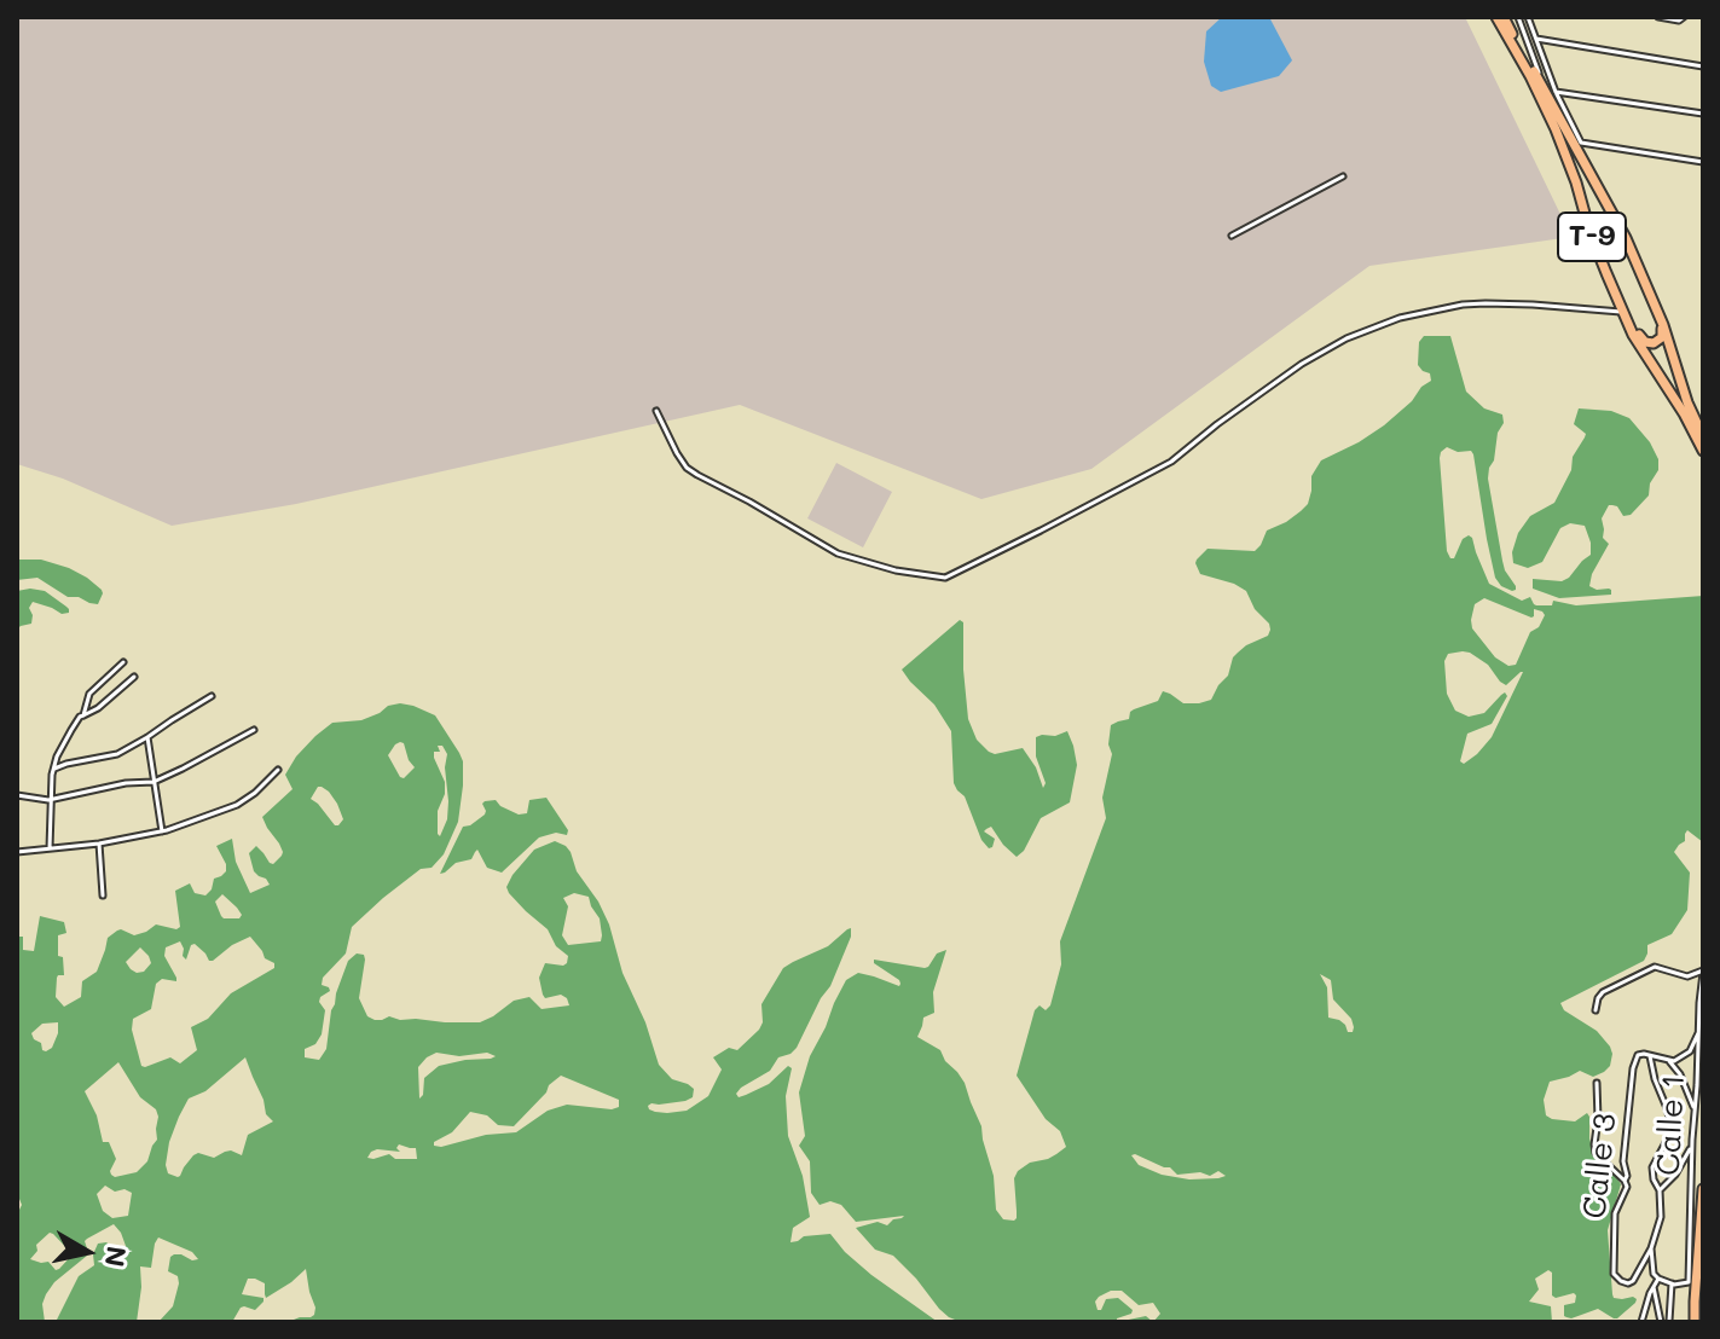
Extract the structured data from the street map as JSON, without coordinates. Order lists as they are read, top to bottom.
{
  "streets": {
    "highway": ["T-9"],
    "street": ["Calle 1", "Calle 3"]
  },
  "north": "right"
}
